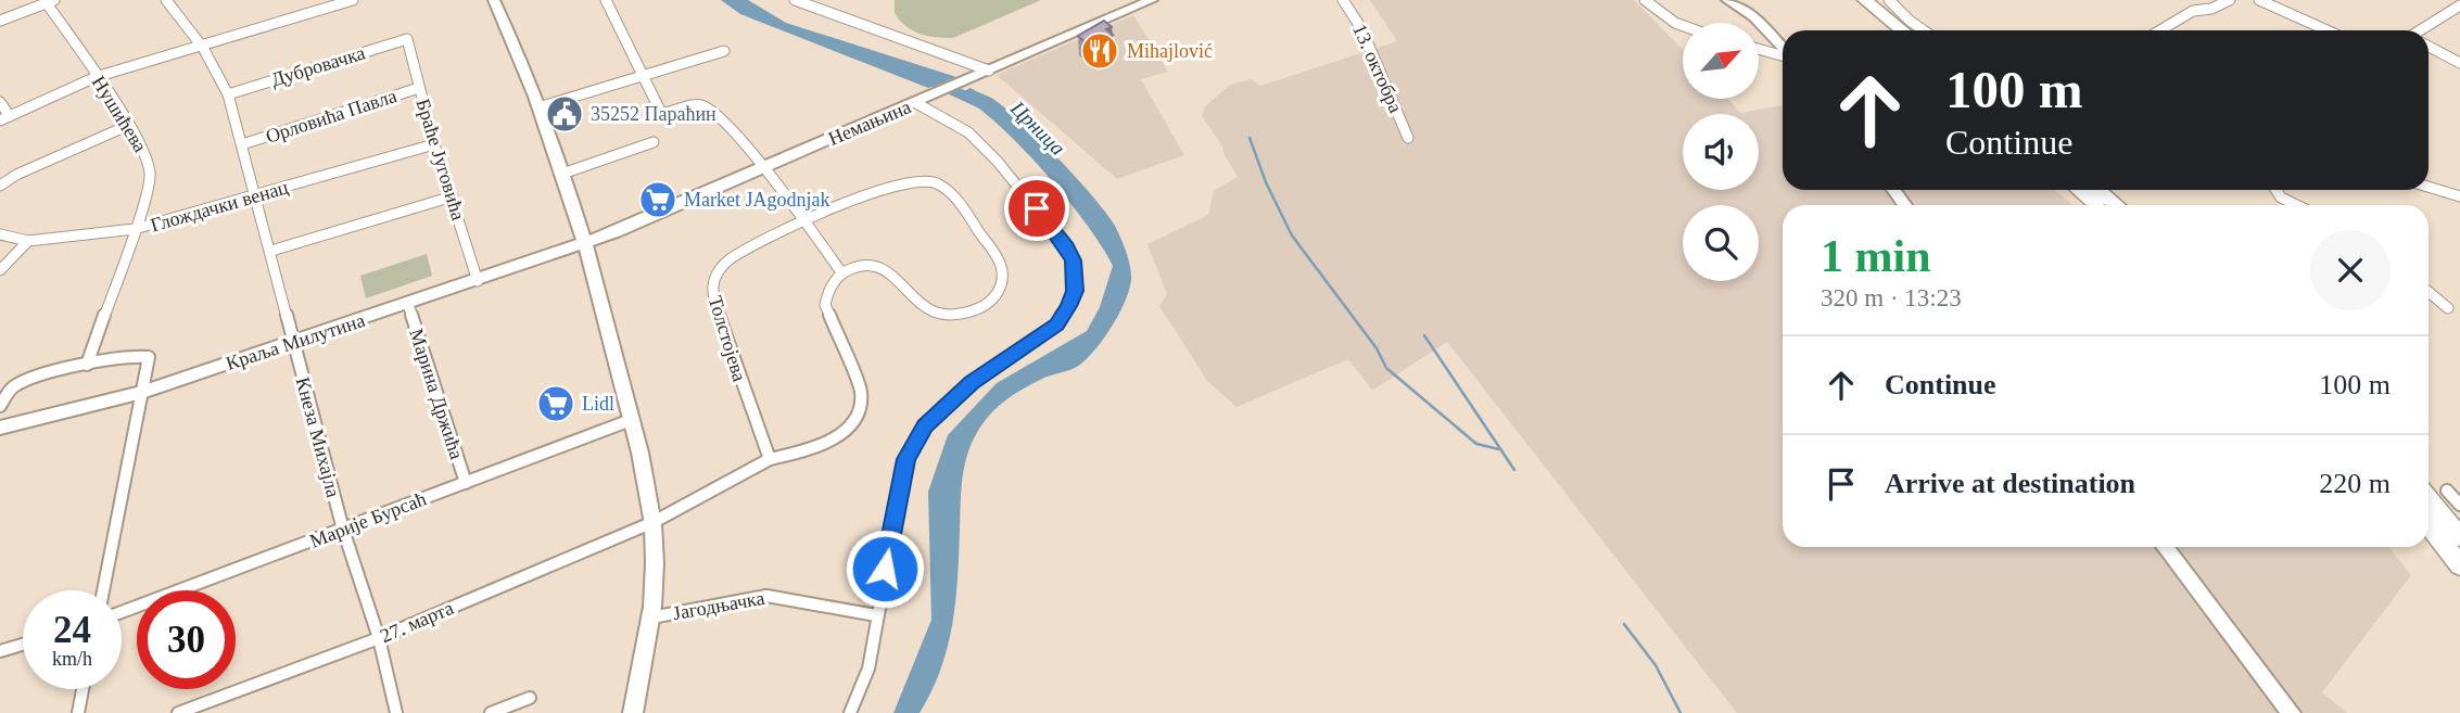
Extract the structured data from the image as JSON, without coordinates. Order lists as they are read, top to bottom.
{
  "streets": {
    "street": [
      "Дубровачка",
      "13. октобра",
      "Нушићева",
      "Орловића Павла",
      "Немањина",
      "Браће Југовића",
      "Глождачки венац",
      "Толстојева",
      "Краља Милутина",
      "Марина Држића",
      "Кнеза Михајла",
      "Марије Бурсаћ",
      "Јагодњачка",
      "27. марта"
    ]
  },
  "crossings": [
    ["Дубровачка", "Браће Југовића"],
    ["Дубровачка", "Кнеза Михајла"],
    ["Нушићева", "Глождачки венац"],
    ["Орловића Павла", "Браће Југовића"],
    ["Орловића Павла", "Кнеза Михајла"],
    ["Немањина", "Краља Милутина"],
    ["Браће Југовића", "Глождачки венац"],
    ["Браће Југовића", "Краља Милутина"],
    ["Глождачки венац", "Кнеза Михајла"],
    ["Толстојева", "27. марта"],
    ["Краља Милутина", "Марина Држића"],
    ["Краља Милутина", "Кнеза Михајла"],
    ["Марина Држића", "Марије Бурсаћ"],
    ["Кнеза Михајла", "Марије Бурсаћ"],
    ["Кнеза Михајла", "27. марта"]
  ],
  "water": ["Црница"],
  "places": {
    "restaurant": ["Mihajlović"],
    "public building": ["35252 Параћин"],
    "supermarket": ["Market JAgodnjak", "Lidl"]
  },
  "north": "top right",
  "page": {
    "turn": ["100 m", "Continue"],
    "heading": ["1 min", "320 m · 13:23"],
    "list": [
      {
        "name": "Continue",
        "value": "100 m"
      },
      {
        "name": "Arrive at destination",
        "value": "220 m"
      }
    ],
    "speed": "24 km/h",
    "limit": "30"
  }
}
